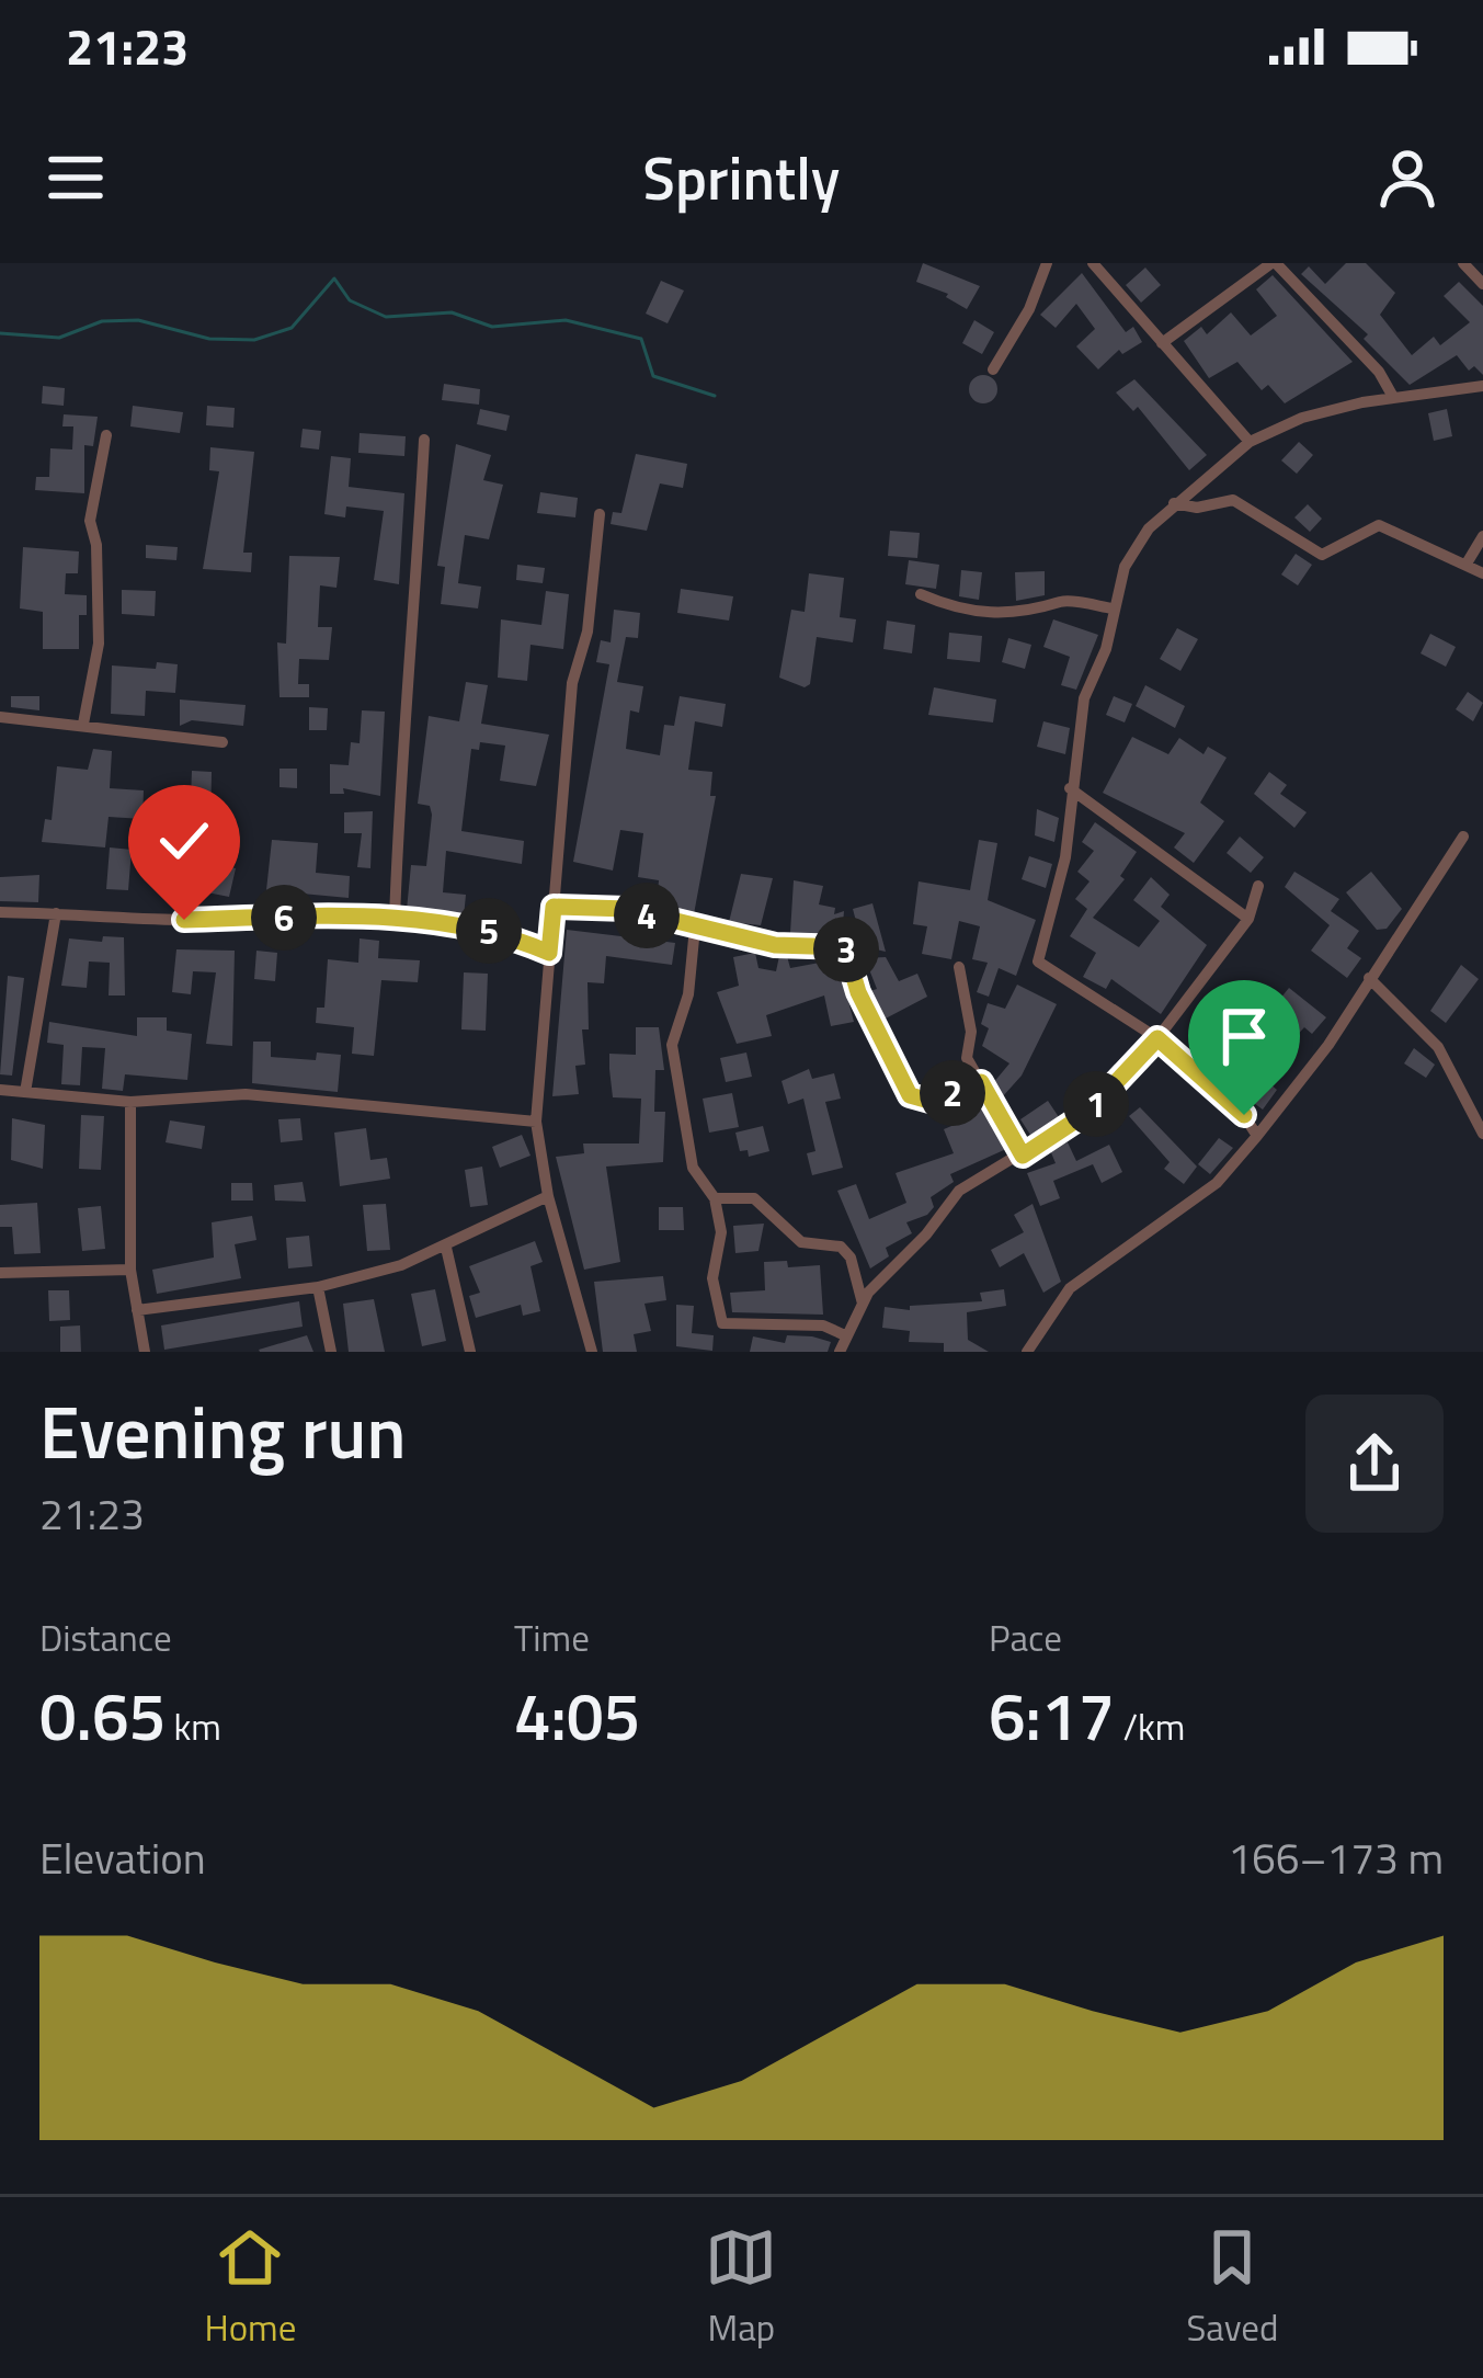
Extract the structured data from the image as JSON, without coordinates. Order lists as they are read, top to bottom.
{
  "page": {
    "status": "21:23",
    "header": "Sprintly",
    "pins": [
      "4",
      "6",
      "5",
      "3",
      "2",
      "1"
    ],
    "heading": ["Evening run", "21:23"],
    "stats": [
      ["Distance", "0.65 km"],
      ["Time", "4:05"],
      ["Pace", "6:17 /km"]
    ],
    "chart": ["Elevation", "166–173 m"],
    "tabs": ["Home", "Map", "Saved"]
  }
}
